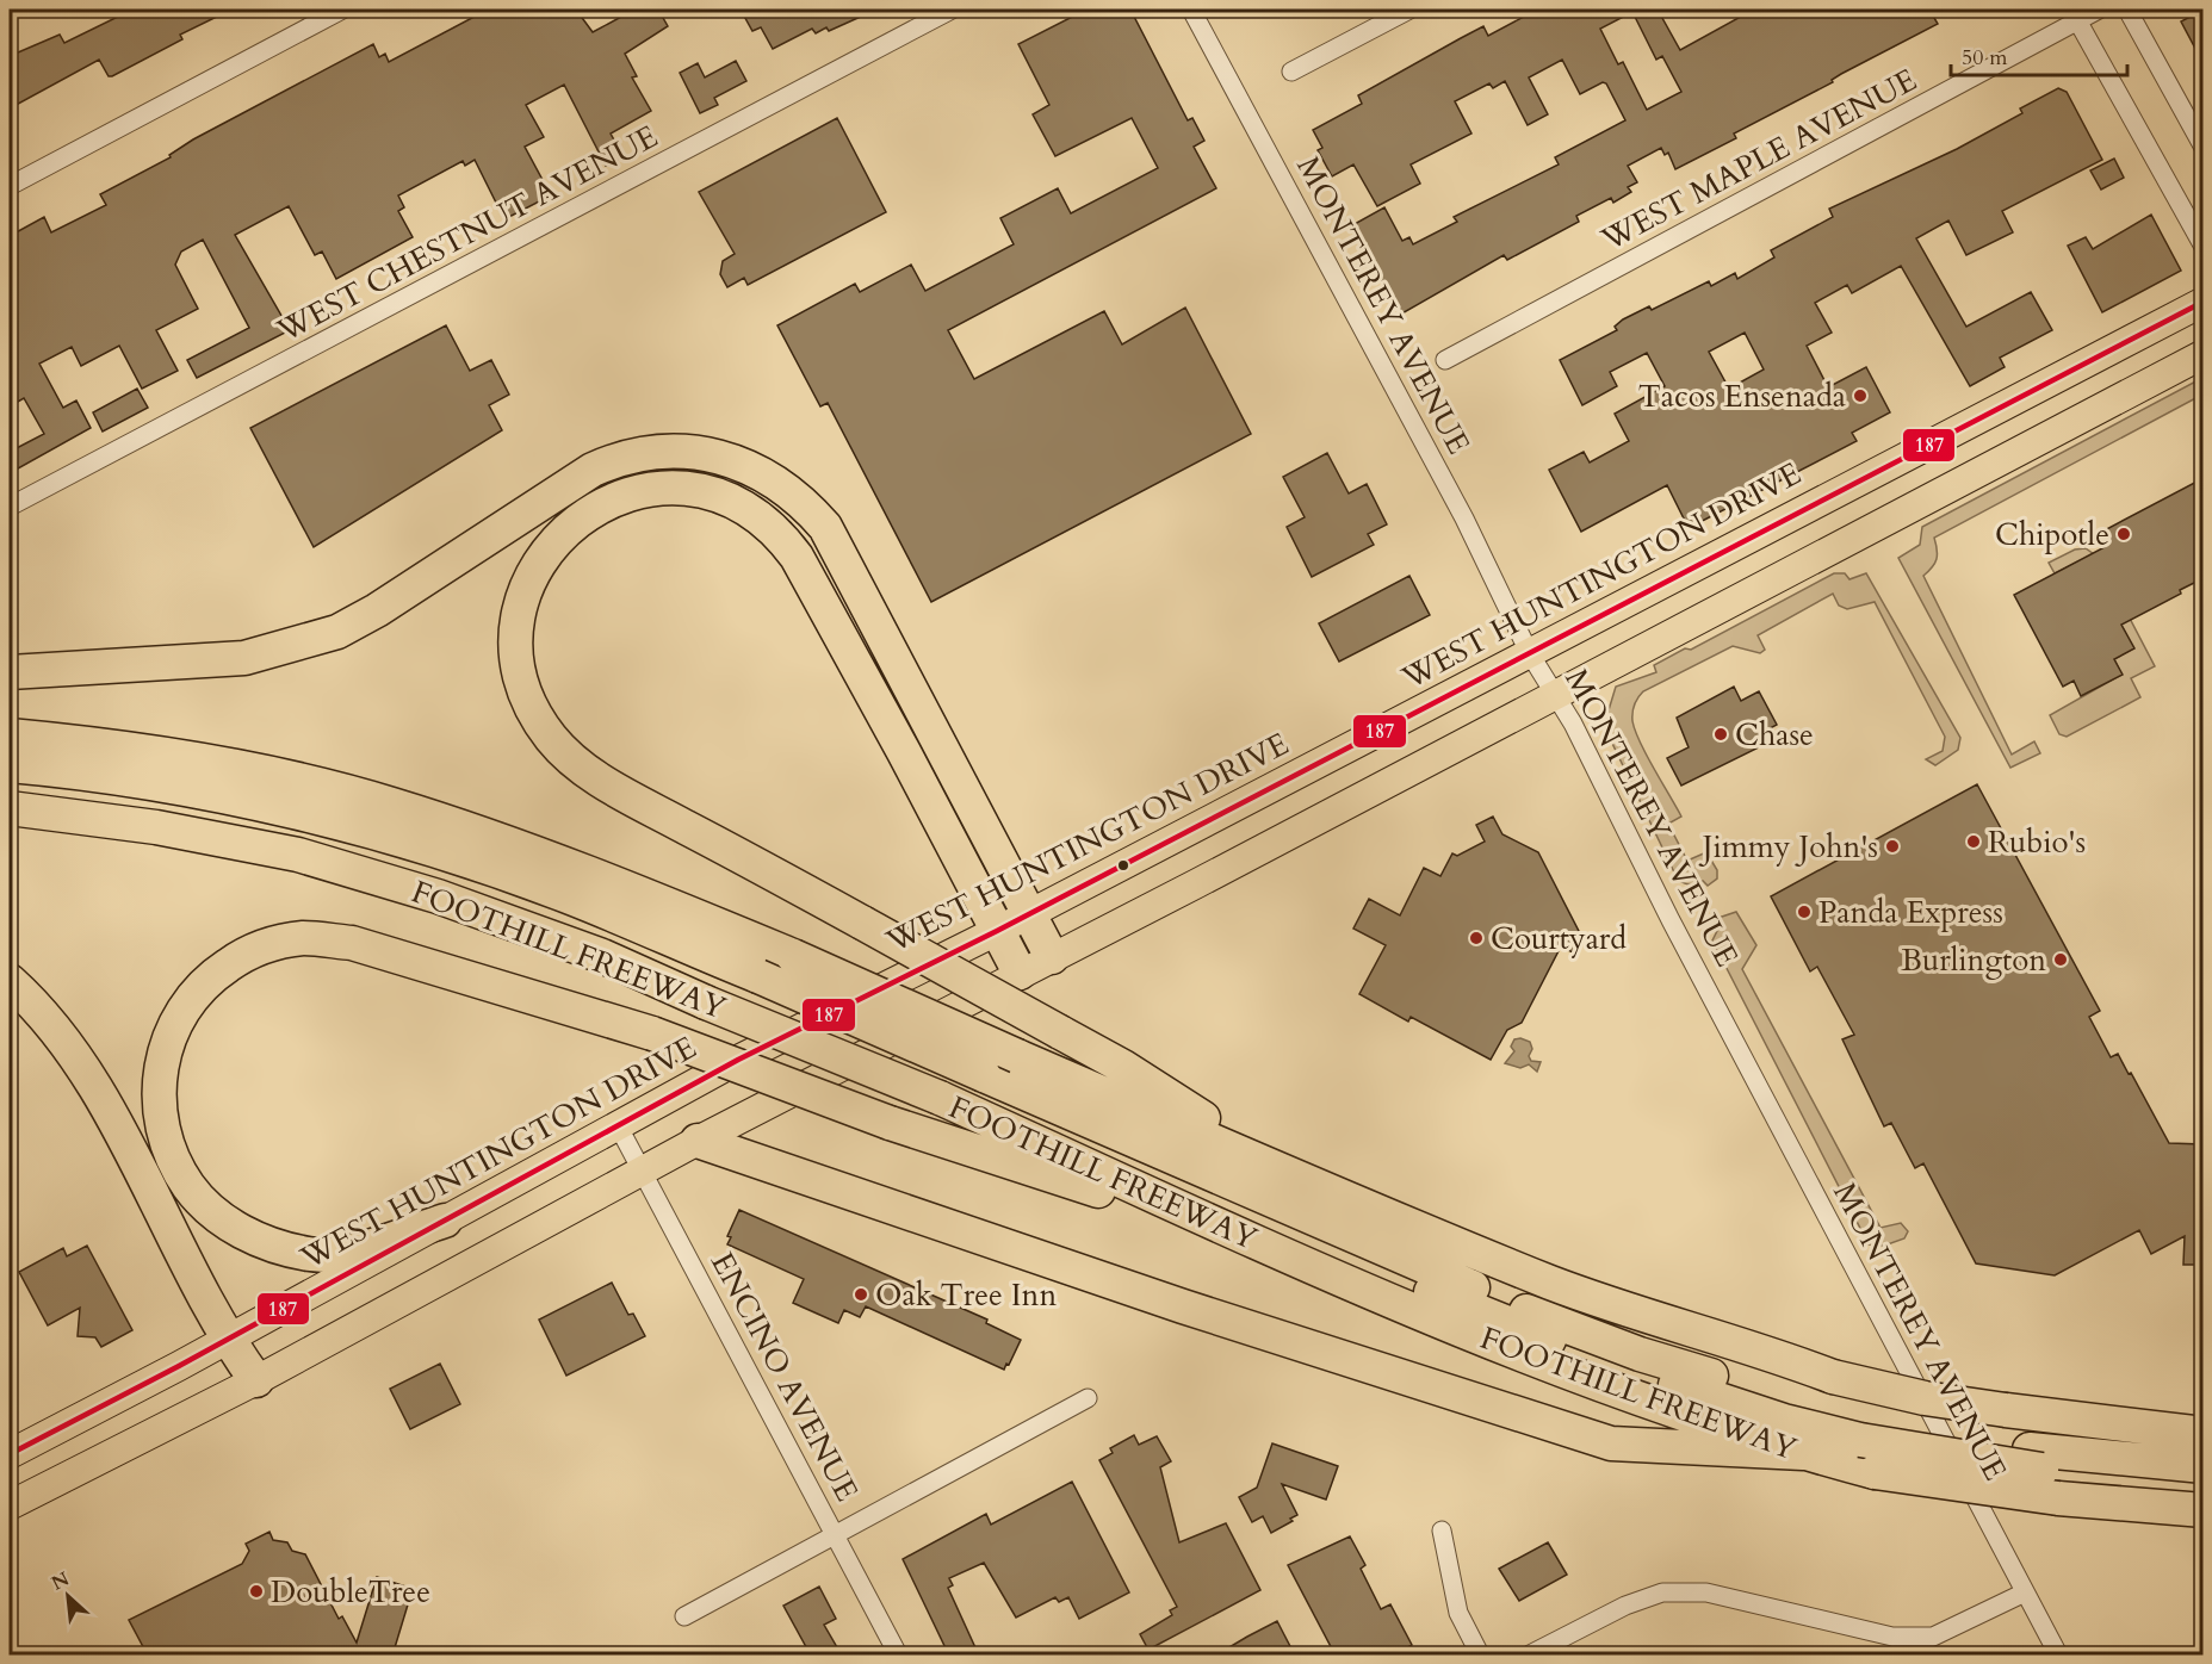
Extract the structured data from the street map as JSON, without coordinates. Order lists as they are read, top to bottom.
{
  "streets": {
    "highway": ["FOOTHILL FREEWAY"],
    "main road": ["WEST HUNTINGTON DRIVE"],
    "street": [
      "WEST MAPLE AVENUE",
      "WEST CHESTNUT AVENUE",
      "MONTEREY AVENUE",
      "ENCINO AVENUE"
    ]
  },
  "crossings": [
    ["MONTEREY AVENUE", "WEST HUNTINGTON DRIVE"],
    ["WEST HUNTINGTON DRIVE", "ENCINO AVENUE"]
  ],
  "places": [
    "Tacos Ensenada",
    "Chipotle",
    "Chase",
    "Rubio's",
    "Jimmy John's",
    "Panda Express",
    "Courtyard",
    "Burlington",
    "Oak Tree Inn",
    "DoubleTree"
  ],
  "lines": ["transit line 187"],
  "scale_bar": "50 m",
  "north": "top left"
}
